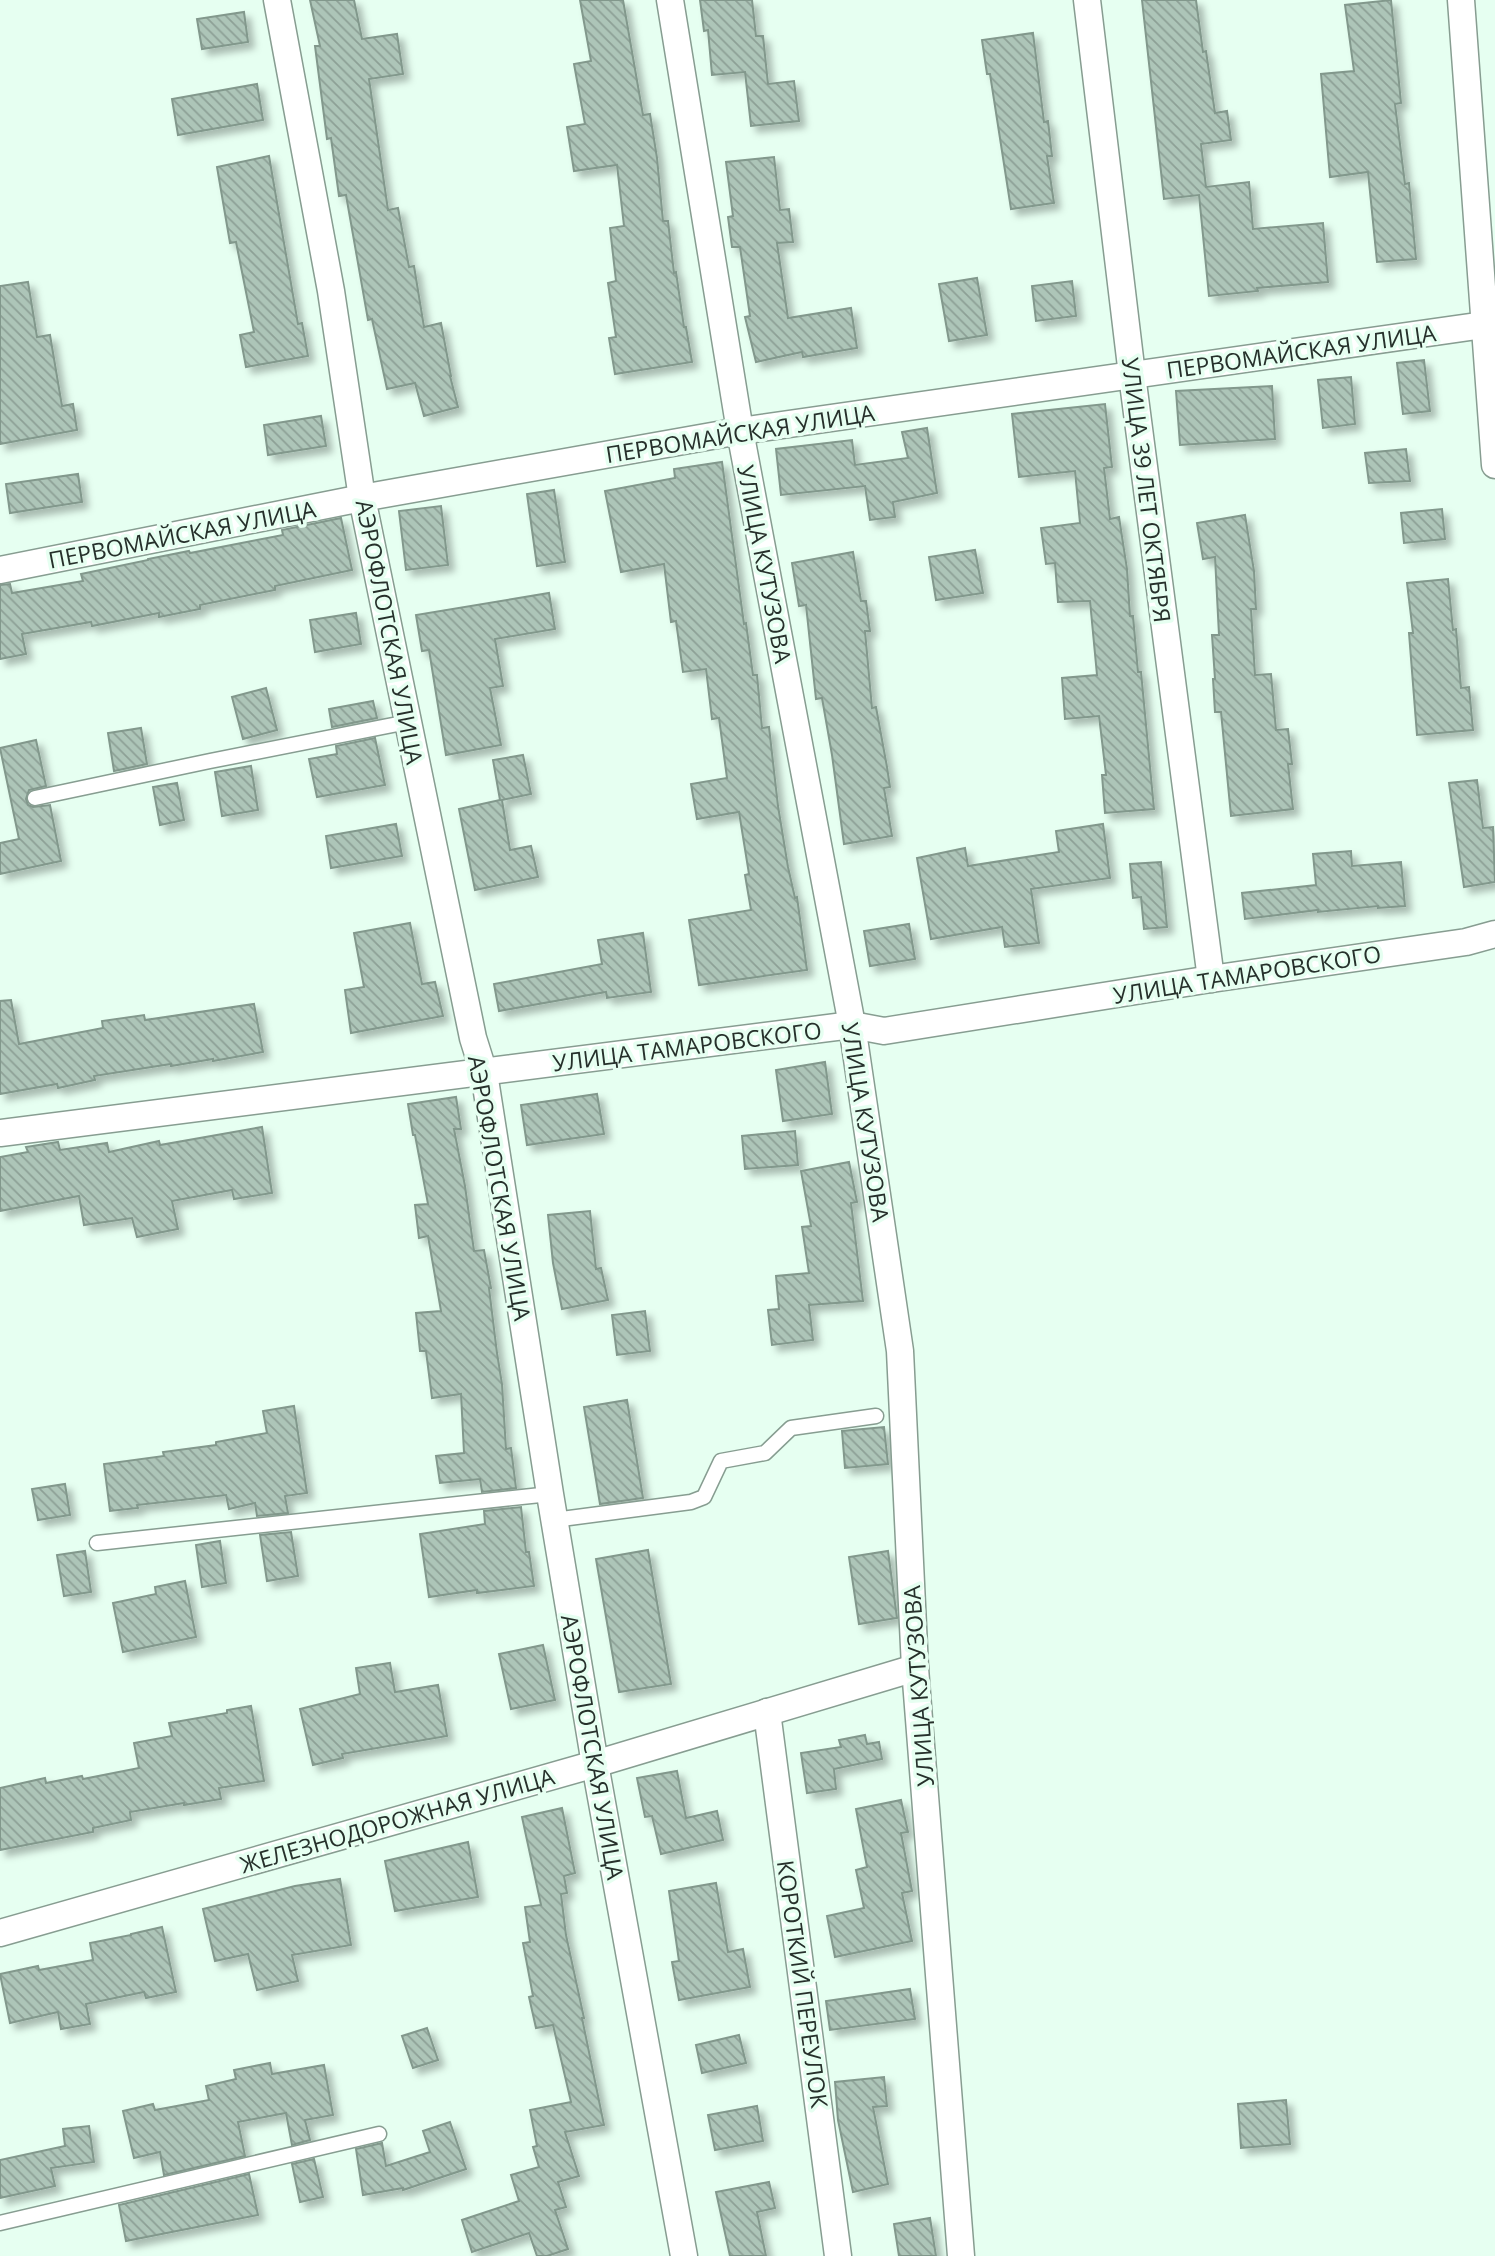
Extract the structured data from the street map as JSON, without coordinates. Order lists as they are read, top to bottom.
{
  "streets": {
    "street": [
      "ПЕРВОМАЙСКАЯ УЛИЦА",
      "УЛИЦА 39 ЛЕТ ОКТЯБРЯ",
      "УЛИЦА КУТУЗОВА",
      "АЭРОФЛОТСКАЯ УЛИЦА",
      "УЛИЦА ТАМАРОВСКОГО",
      "ЖЕЛЕЗНОДОРОЖНАЯ УЛИЦА",
      "КОРОТКИЙ ПЕРЕУЛОК"
    ]
  },
  "crossings": [
    ["ПЕРВОМАЙСКАЯ УЛИЦА", "УЛИЦА 39 ЛЕТ ОКТЯБРЯ"],
    ["ПЕРВОМАЙСКАЯ УЛИЦА", "УЛИЦА КУТУЗОВА"],
    ["ПЕРВОМАЙСКАЯ УЛИЦА", "АЭРОФЛОТСКАЯ УЛИЦА"],
    ["УЛИЦА 39 ЛЕТ ОКТЯБРЯ", "УЛИЦА ТАМАРОВСКОГО"],
    ["УЛИЦА КУТУЗОВА", "УЛИЦА ТАМАРОВСКОГО"],
    ["УЛИЦА КУТУЗОВА", "ЖЕЛЕЗНОДОРОЖНАЯ УЛИЦА"],
    ["АЭРОФЛОТСКАЯ УЛИЦА", "УЛИЦА ТАМАРОВСКОГО"],
    ["АЭРОФЛОТСКАЯ УЛИЦА", "ЖЕЛЕЗНОДОРОЖНАЯ УЛИЦА"],
    ["ЖЕЛЕЗНОДОРОЖНАЯ УЛИЦА", "КОРОТКИЙ ПЕРЕУЛОК"]
  ]
}
